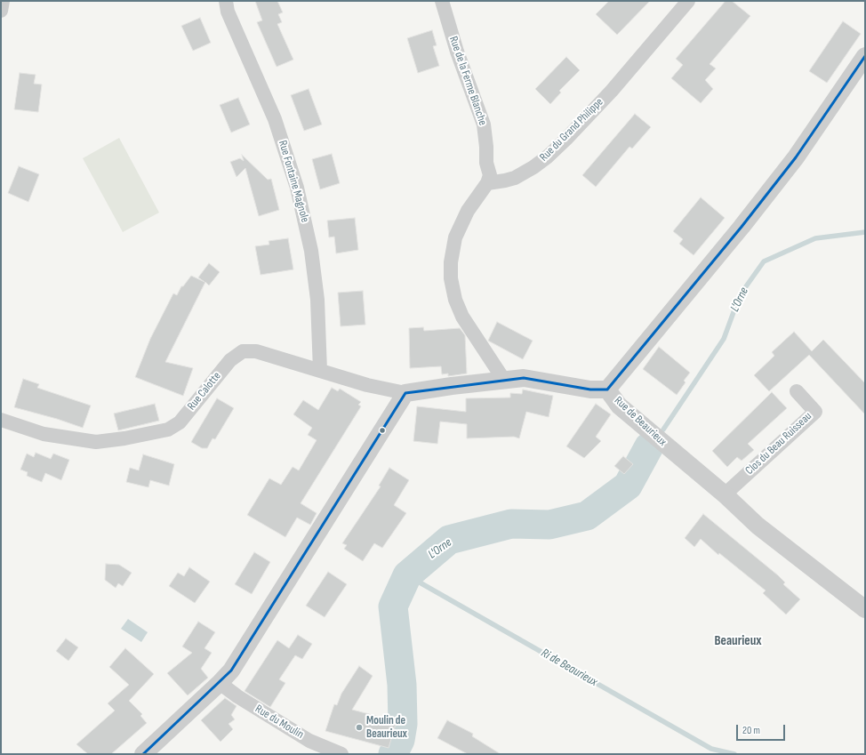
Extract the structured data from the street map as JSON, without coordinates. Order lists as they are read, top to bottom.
{
  "streets": {
    "street": [
      "Rue de la Ferme Blanche",
      "Rue du Grand Philippe",
      "Rue Fontaine Magnole",
      "Rue Calotte",
      "Rue de Beaurieux",
      "Clos du Beau Ruisseau",
      "Rue du Moulin"
    ]
  },
  "crossings": [
    ["Rue de la Ferme Blanche", "Rue du Grand Philippe"],
    ["Rue Fontaine Magnole", "Rue Calotte"],
    ["Rue Calotte", "Rue de Beaurieux"],
    ["Rue de Beaurieux", "Clos du Beau Ruisseau"]
  ],
  "districts": ["Beaurieux"],
  "water": ["L'Orne", "Ri de Beaurieux"],
  "places": ["Moulin de Beaurieux"],
  "scale_bar": "20 m"
}
